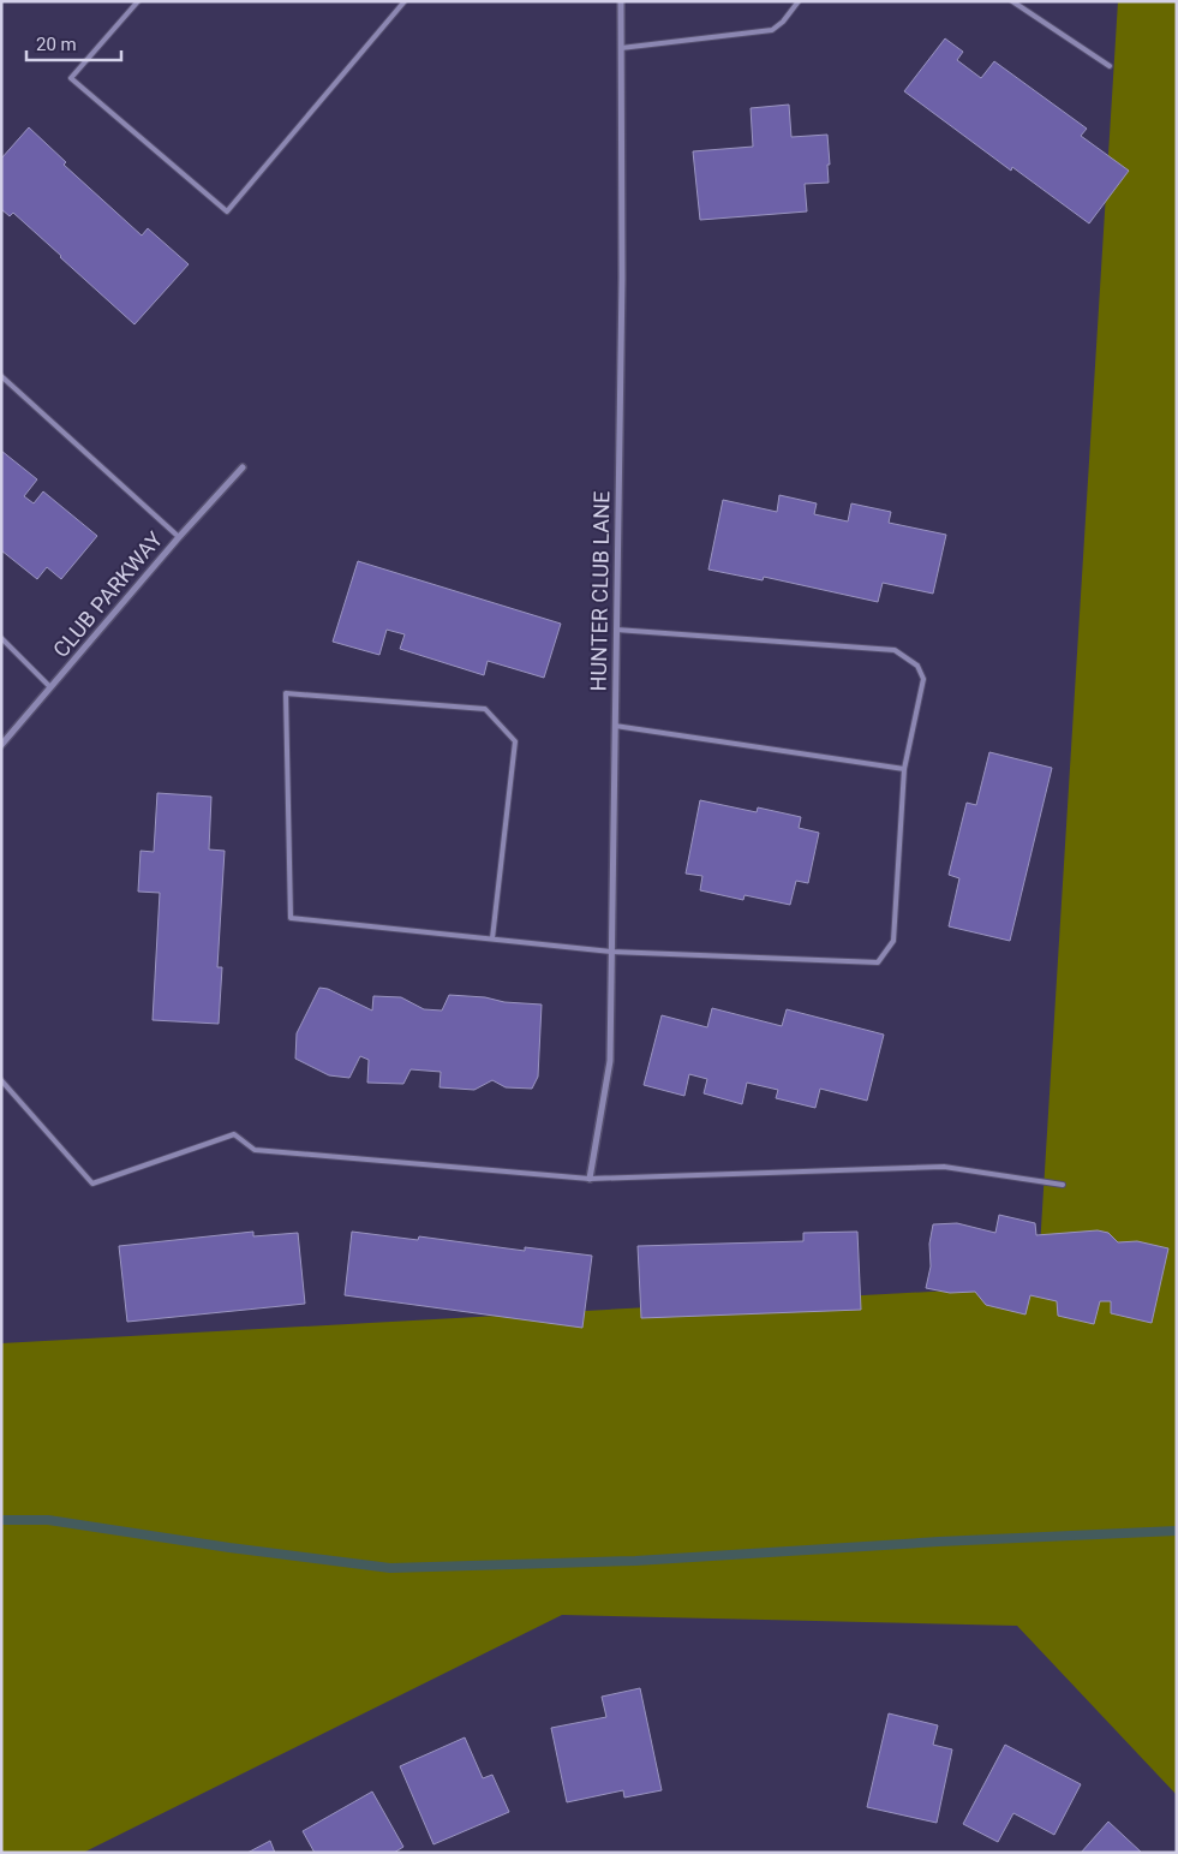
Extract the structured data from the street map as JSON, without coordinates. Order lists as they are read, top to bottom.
{
  "streets": {
    "street": ["HUNTER CLUB LANE", "CLUB PARKWAY"]
  },
  "scale_bar": "20 m"
}
